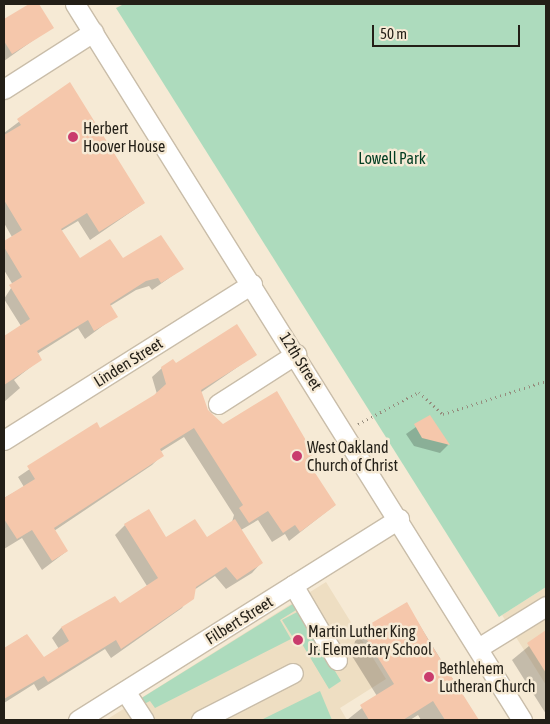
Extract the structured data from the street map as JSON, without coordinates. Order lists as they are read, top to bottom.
{
  "streets": {
    "street": ["12th Street", "Linden Street", "Filbert Street"]
  },
  "crossings": [
    ["12th Street", "Linden Street"],
    ["12th Street", "Filbert Street"]
  ],
  "parks": ["Lowell Park"],
  "places": [
    "Herbert Hoover House",
    "West Oakland Church of Christ",
    "Martin Luther King Jr. Elementary School",
    "Bethlehem Lutheran Church"
  ],
  "scale_bar": "50 m"
}
